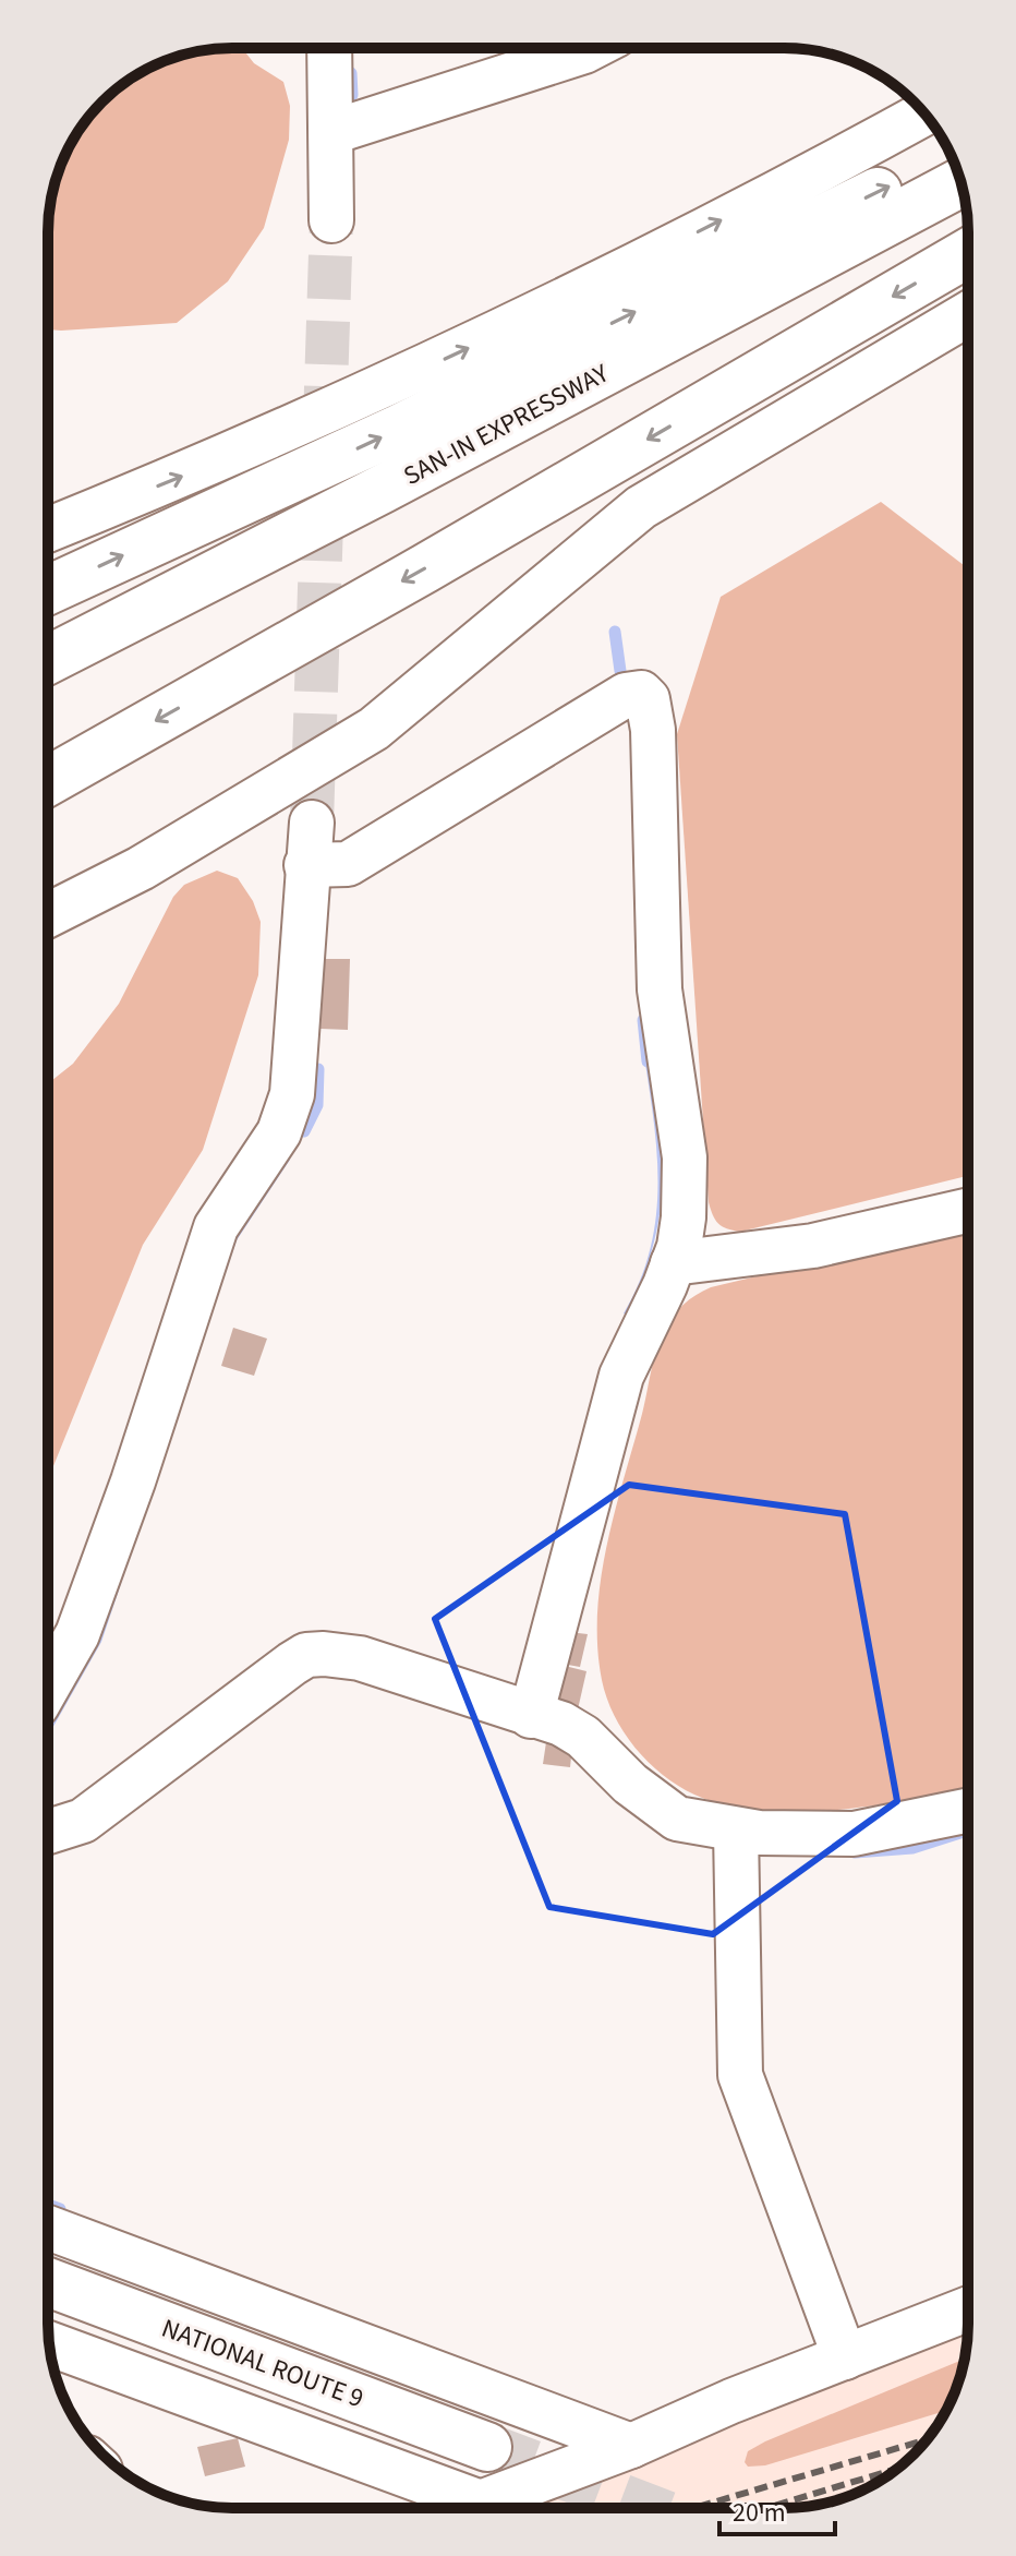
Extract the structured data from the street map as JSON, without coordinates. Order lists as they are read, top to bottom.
{
  "streets": {
    "highway": ["SAN-IN EXPRESSWAY", "NATIONAL ROUTE 9"]
  },
  "scale_bar": "20 m"
}
